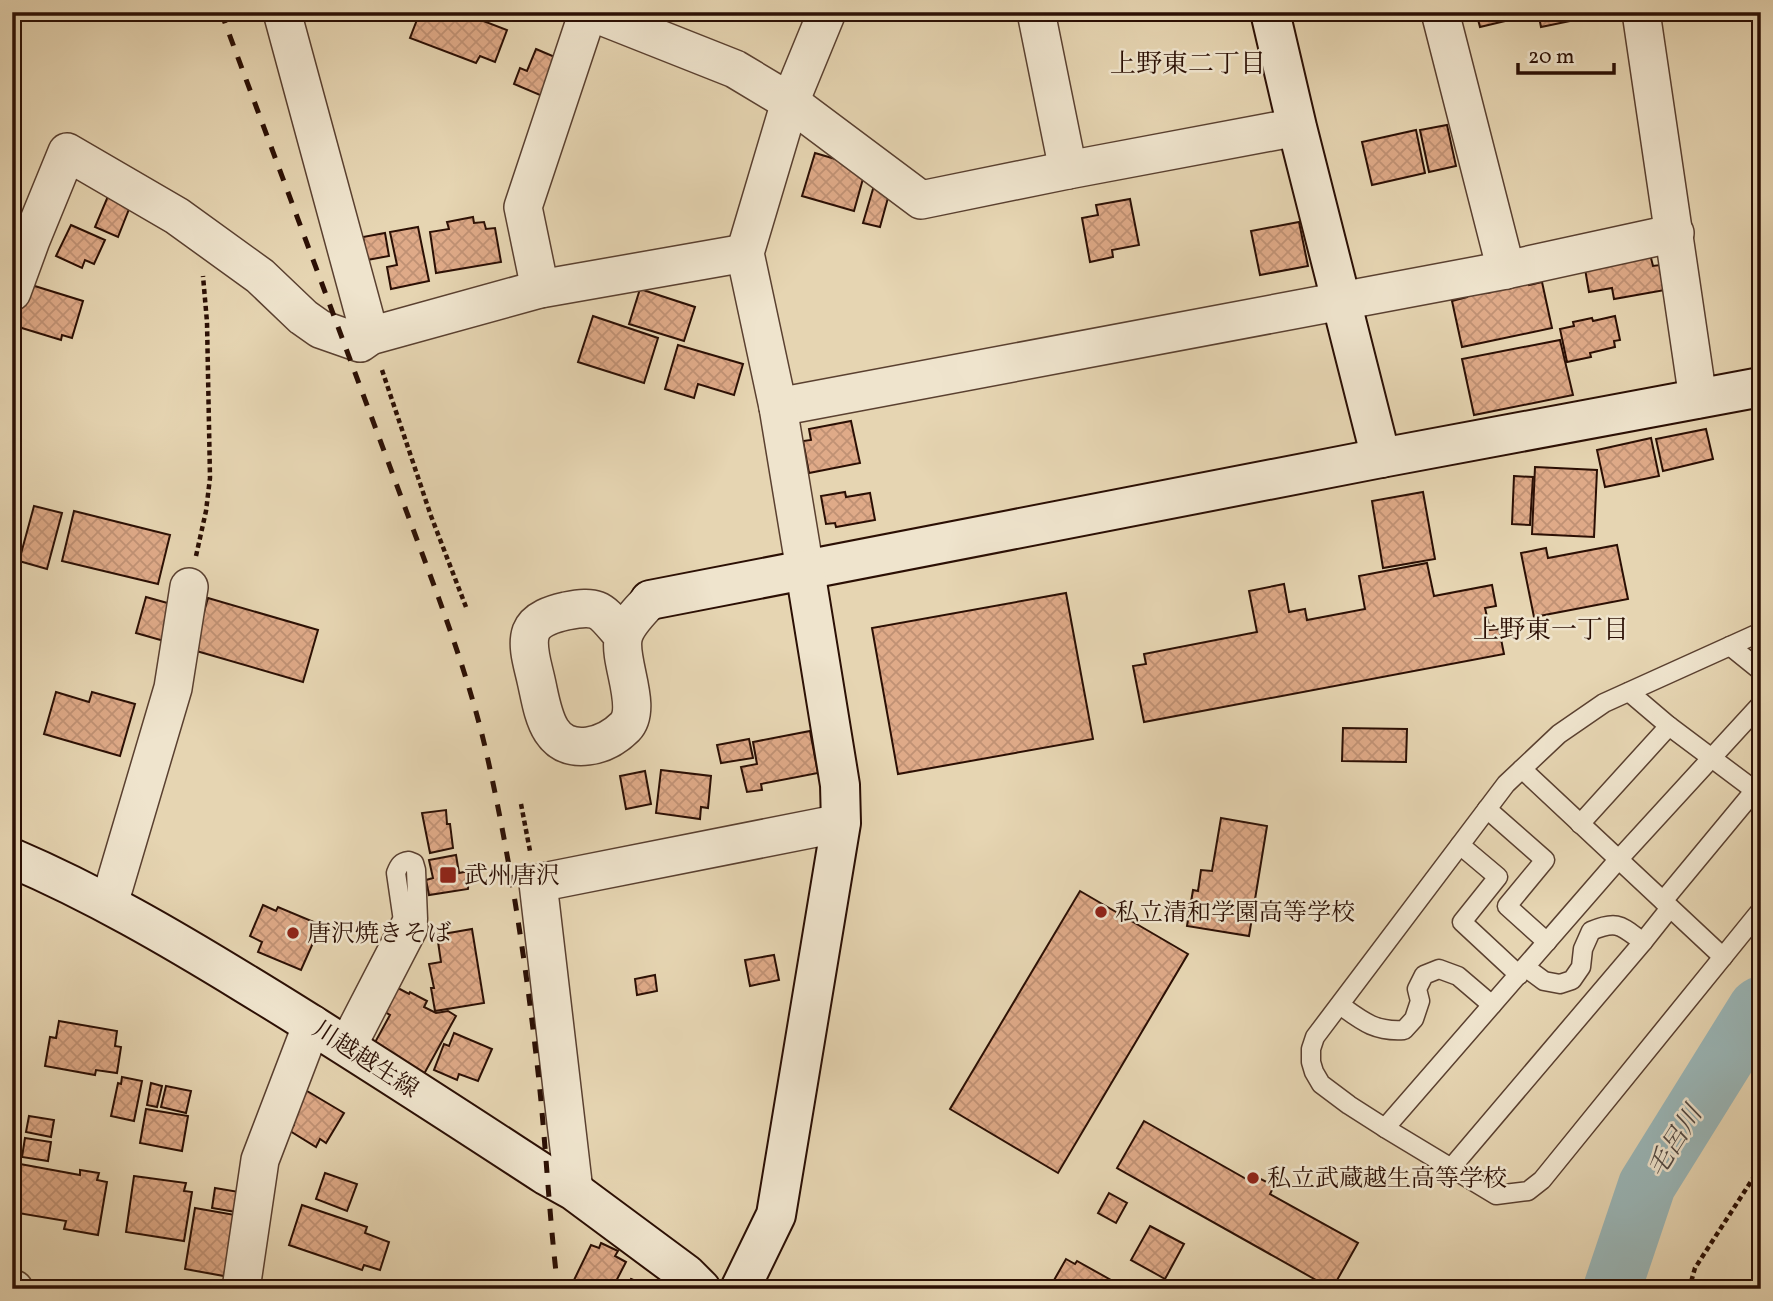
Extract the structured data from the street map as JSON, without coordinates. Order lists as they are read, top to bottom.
{
  "streets": {
    "street": ["川越越生線"]
  },
  "districts": ["上野東二丁目", "上野東一丁目"],
  "water": ["毛呂川"],
  "places": {
    "transit": ["武州唐沢"],
    "other": ["私立清和学園高等学校", "唐沢焼きそば", "私立武蔵越生高等学校"]
  },
  "scale_bar": "20 m"
}
